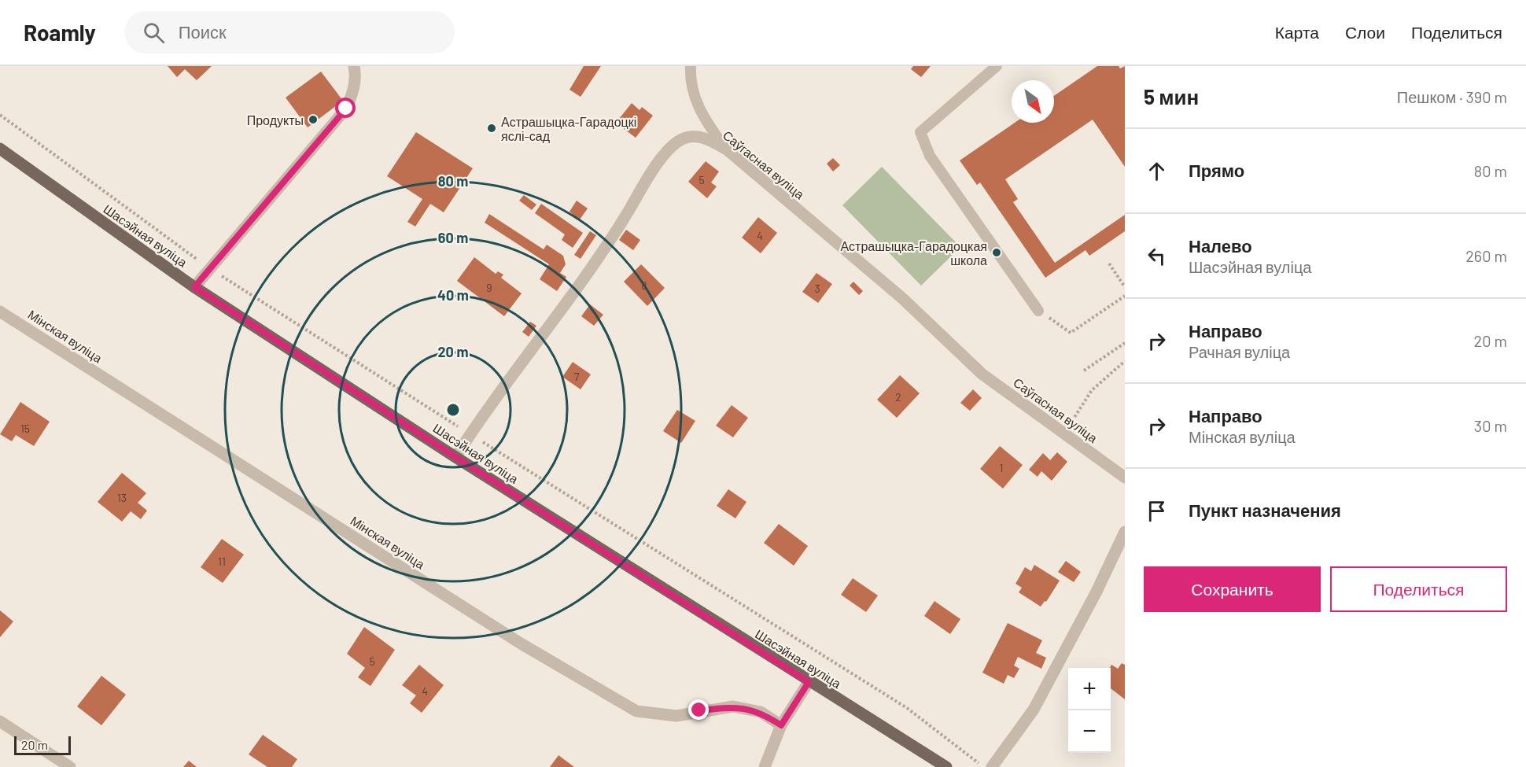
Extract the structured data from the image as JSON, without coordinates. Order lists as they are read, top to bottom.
{
  "streets": {
    "main road": ["Шасэйная вуліца"],
    "street": ["Саўгасная вуліца", "Мінская вуліца"]
  },
  "crossings": [
    ["Саўгасная вуліца", "Шасэйная вуліца"]
  ],
  "places": ["Продукты", "Астрашыцка-Гарадоцкі яслі-сад", "Астрашыцка-Гарадоцкая школа"],
  "house_numbers": [
    "5",
    "4",
    "8",
    "9",
    "3",
    "7",
    "2",
    "15",
    "1",
    "13",
    "11",
    "5",
    "4"
  ],
  "scale_bar": "20 m",
  "north": "bottom right",
  "page": {
    "header": "Roamly",
    "search": "Поиск",
    "nav": ["Карта", "Слои", "Поделиться"],
    "heading": ["5 мин", "Пешком · 390 m"],
    "list": [
      ["Прямо", "80 m"],
      ["Налево", "Шасэйная вуліца", "260 m"],
      ["Направо", "Рачная вуліца", "20 m"],
      ["Направо", "Мінская вуліца", "30 m"],
      "Пункт назначения"
    ],
    "buttons": ["Сохранить", "Поделиться"],
    "map_buttons": ["+", "−"],
    "scale": "20 m"
  },
  "rings": [
    "80 m",
    "60 m",
    "40 m",
    "20 m"
  ]
}
